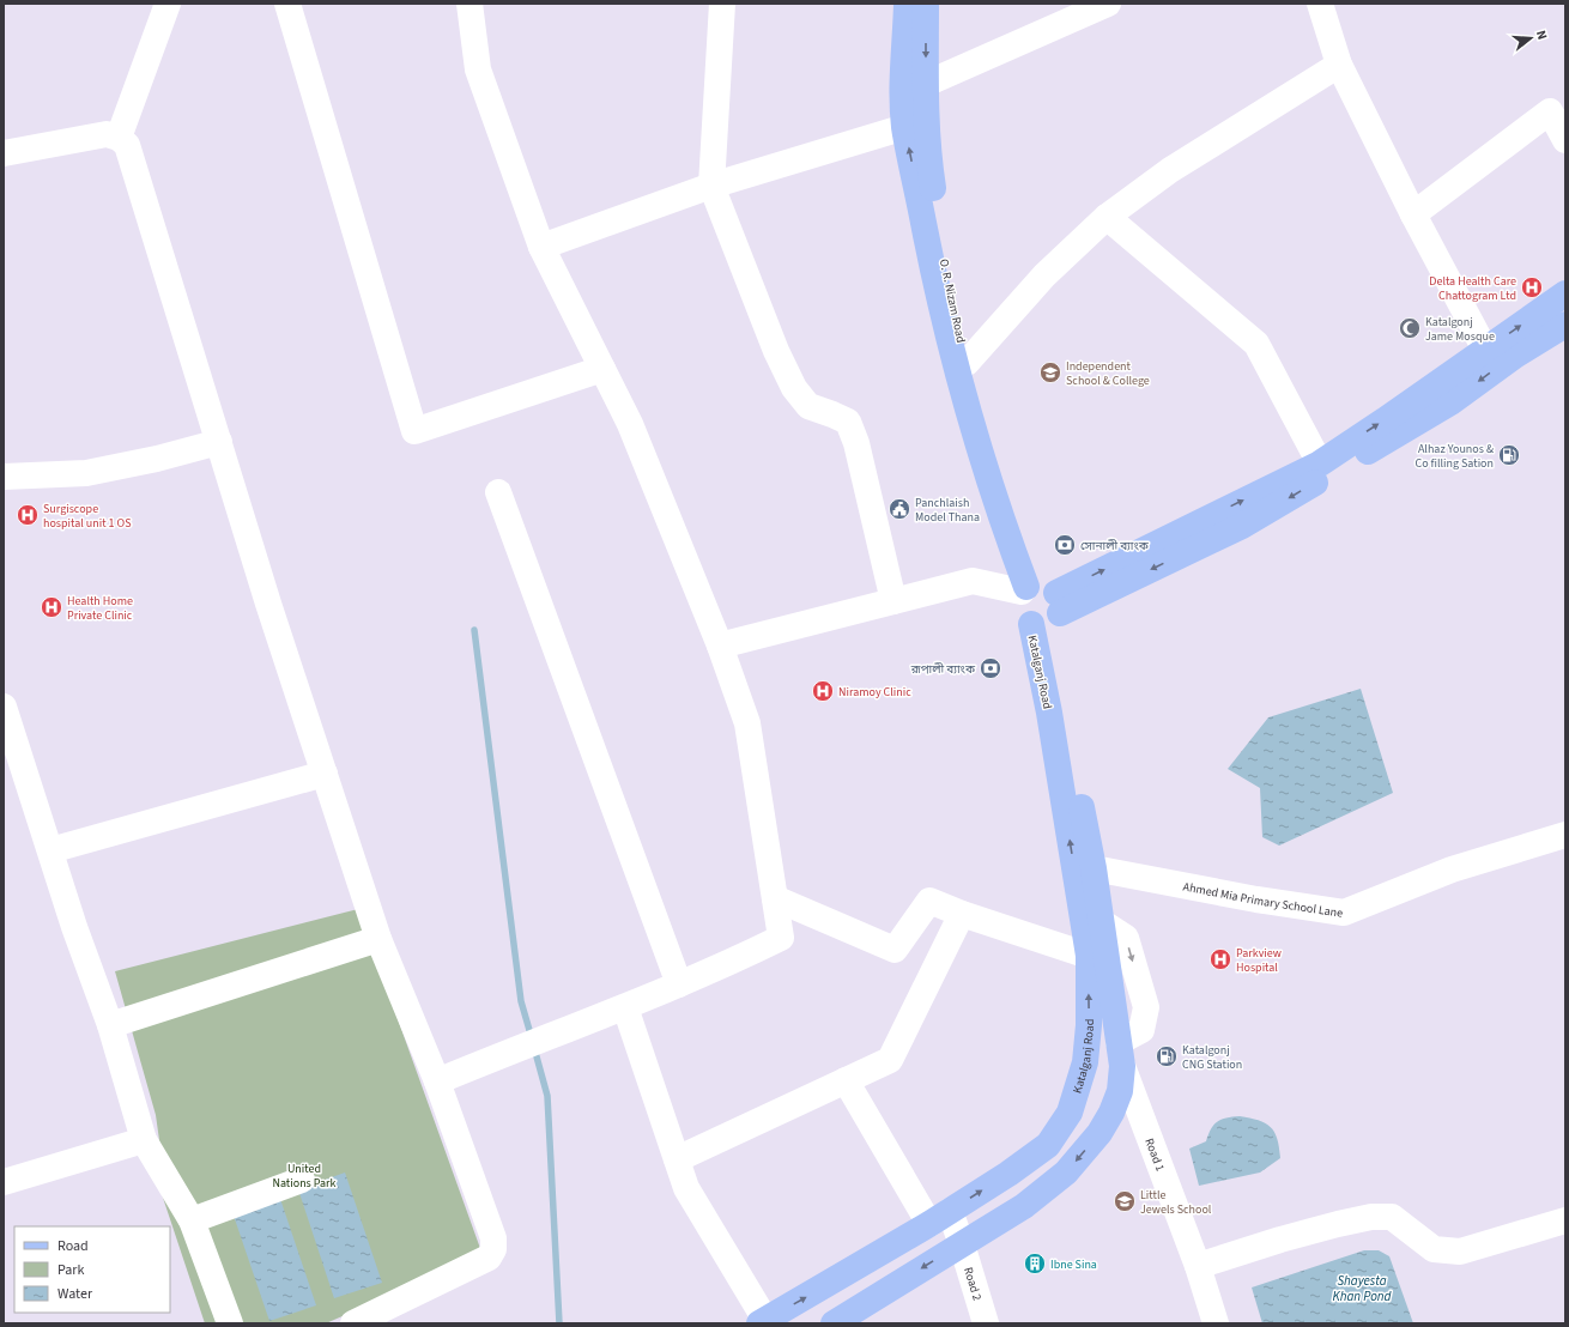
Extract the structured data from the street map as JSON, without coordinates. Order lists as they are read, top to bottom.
{
  "streets": {
    "main road": ["O. R. Nizam Road", "Katalganj Road"],
    "street": ["Ahmed Mia Primary School Lane", "Road 1", "Road 2"]
  },
  "crossings": [
    ["O. R. Nizam Road", "Katalganj Road"],
    ["Katalganj Road", "Ahmed Mia Primary School Lane"],
    ["Katalganj Road", "Road 1"],
    ["Katalganj Road", "Road 2"]
  ],
  "water": ["Shayesta Khan Pond"],
  "parks": ["United Nations Park"],
  "places": {
    "hospital": [
      "Delta Health Care Chattogram Ltd",
      "Surgiscope hospital unit 1 OS",
      "Health Home Private Clinic",
      "Niramoy Clinic",
      "Parkview Hospital"
    ],
    "mosque": ["Katalgonj Jame Mosque"],
    "school or university": ["Independent School & College", "Little Jewels School"],
    "fuel station": ["Alhaz Younos & Co filling Sation", "Katalgonj CNG Station"],
    "public building": ["Panchlaish Model Thana"],
    "bank": ["সোনালী ব্যাংক", "রূপালী ব্যাংক"],
    "building": ["Ibne Sina"]
  },
  "legend": ["Road", "Park", "Water"],
  "north": "right"
}
